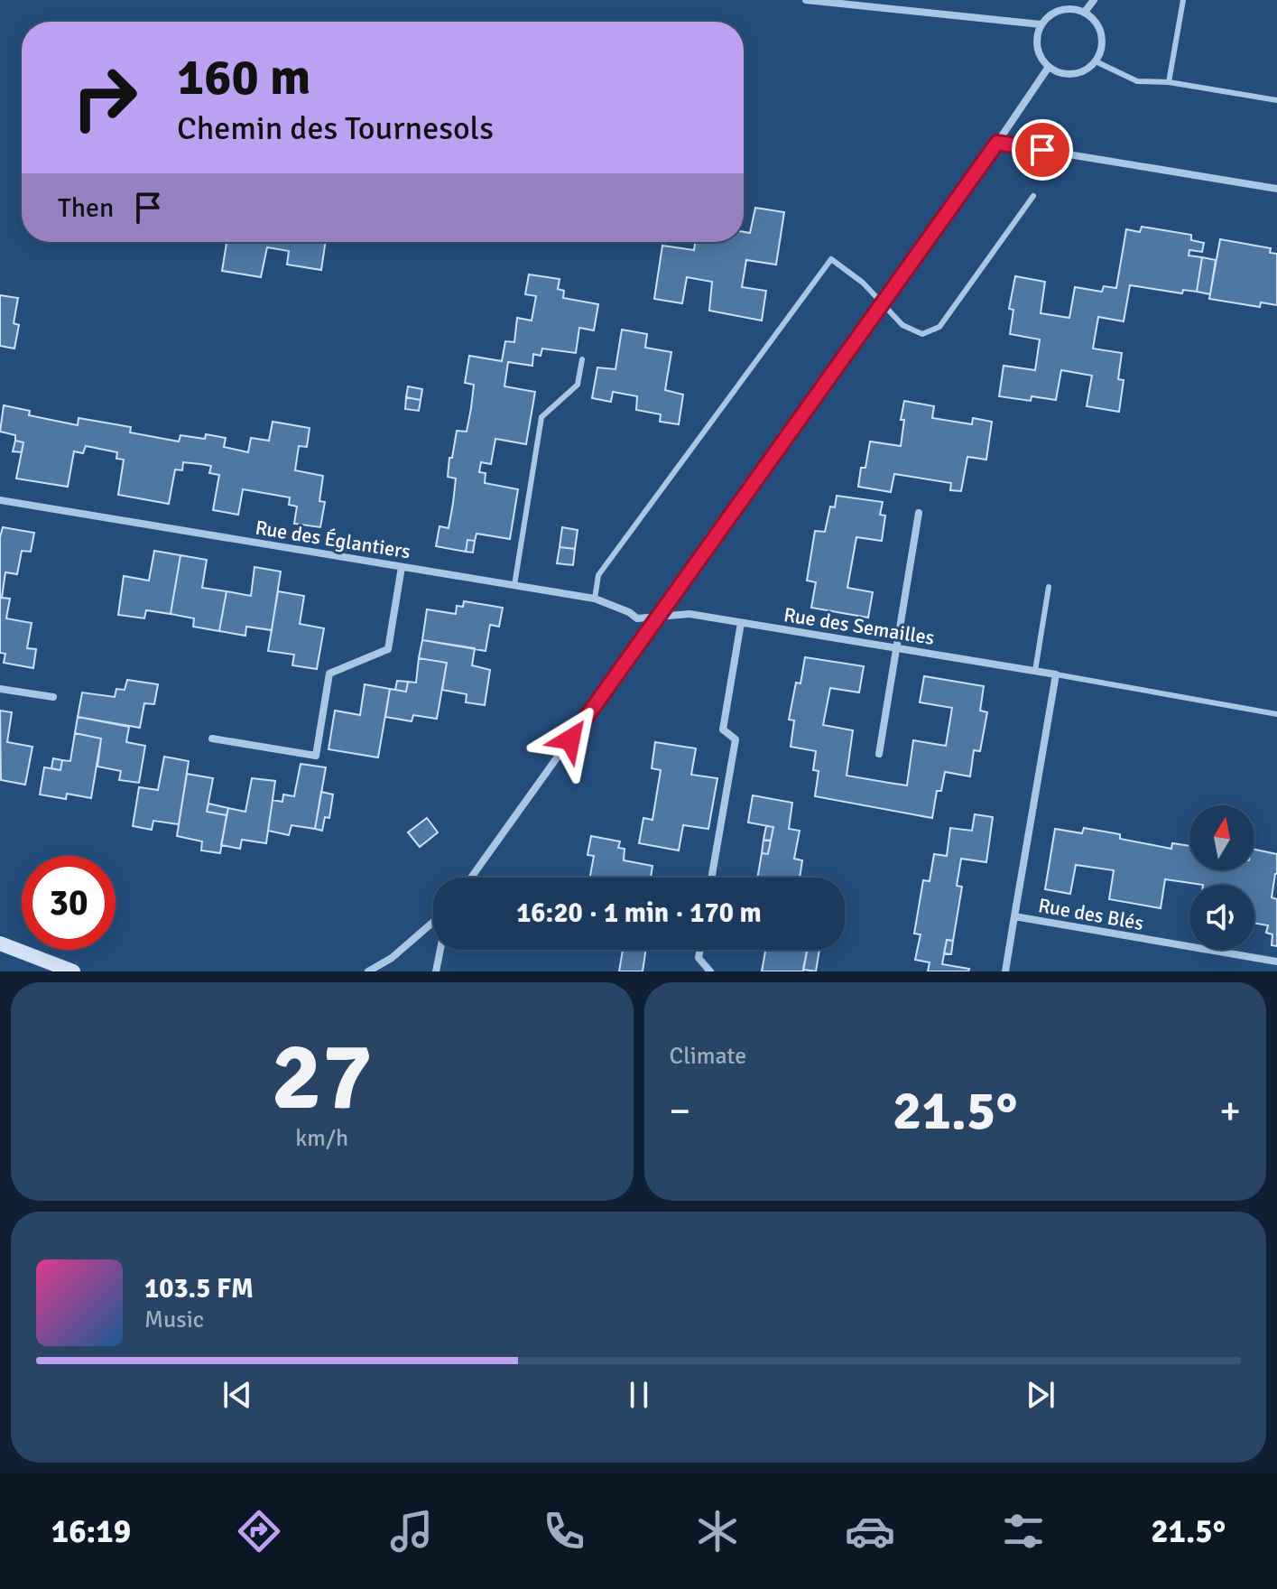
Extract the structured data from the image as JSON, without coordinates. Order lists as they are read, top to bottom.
{
  "streets": {
    "street": ["Rue des Églantiers", "Rue des Semailles", "Rue des Blés"]
  },
  "crossings": [
    ["Rue des Églantiers", "Rue des Semailles"],
    ["Rue des Semailles", "Rue des Blés"]
  ],
  "north": "top",
  "page": {
    "turn": ["160 m", "Chemin des Tournesols"],
    "then": "Then",
    "limit": "30",
    "trip": "16:20 · 1 min · 170 m",
    "tile": [
      ["27", "km/h"],
      "Climate"
    ],
    "heat": ["−", "21.5°", "+"],
    "song": ["103.5 FM", "Music"],
    "tabs": ["16:19", "21.5°"]
  }
}
